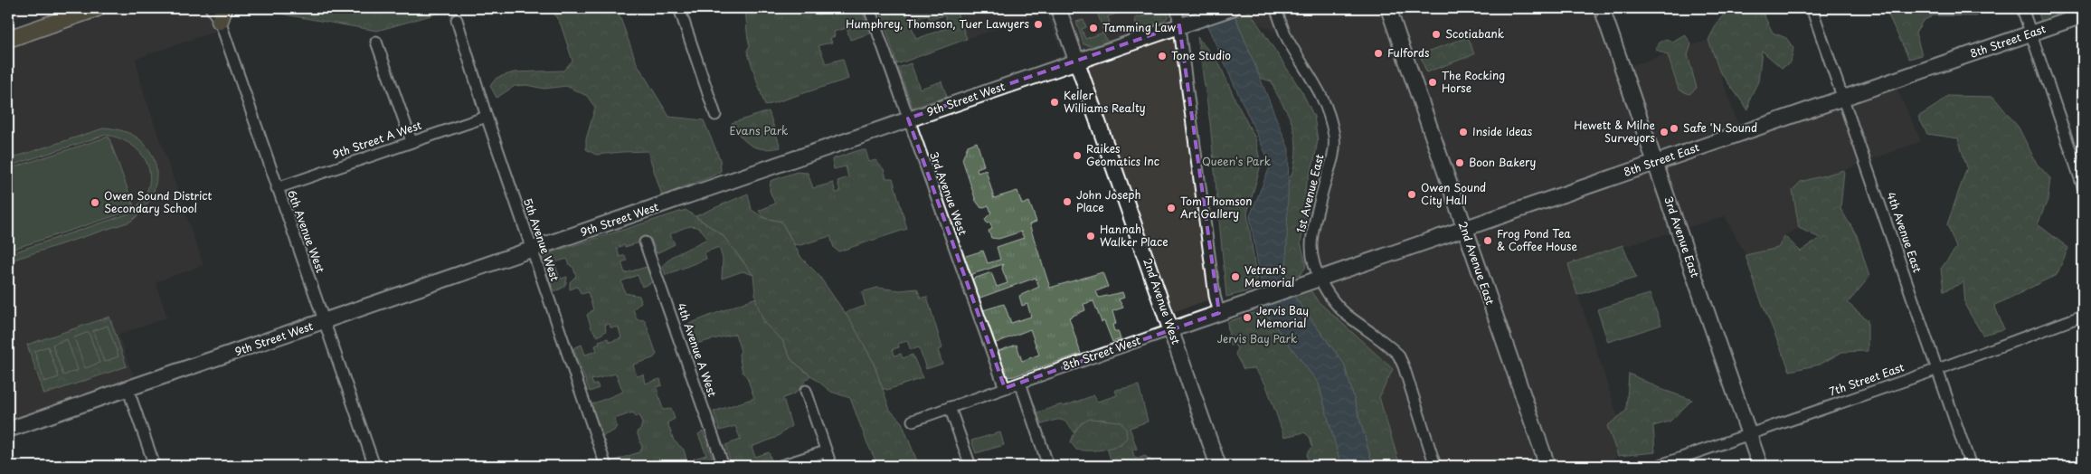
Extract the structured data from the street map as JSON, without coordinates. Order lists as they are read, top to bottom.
{
  "streets": {
    "street": [
      "8th Street East",
      "9th Street West",
      "9th Street A West",
      "3rd Avenue West",
      "1st Avenue East",
      "6th Avenue West",
      "4th Avenue East",
      "3rd Avenue East",
      "5th Avenue West",
      "2nd Avenue East",
      "2nd Avenue West",
      "4th Avenue A West",
      "8th Street West",
      "7th Street East"
    ]
  },
  "crossings": [
    ["8th Street East", "1st Avenue East"],
    ["8th Street East", "4th Avenue East"],
    ["8th Street East", "3rd Avenue East"],
    ["8th Street East", "2nd Avenue East"],
    ["8th Street East", "8th Street West"],
    ["9th Street West", "3rd Avenue West"],
    ["9th Street West", "6th Avenue West"],
    ["9th Street West", "5th Avenue West"],
    ["9th Street West", "2nd Avenue West"],
    ["9th Street A West", "6th Avenue West"],
    ["9th Street A West", "5th Avenue West"],
    ["3rd Avenue West", "8th Street West"],
    ["4th Avenue East", "7th Street East"],
    ["3rd Avenue East", "7th Street East"],
    ["2nd Avenue West", "8th Street West"]
  ],
  "parks": ["Evans Park", "Queen's Park", "Jervis Bay Park"],
  "places": [
    "Humphrey, Thomson, Tuer Lawyers",
    "Tamming Law",
    "Scotiabank",
    "Fulfords",
    "Tone Studio",
    "The Rocking Horse",
    "Keller Williams Realty",
    "Safe 'N Sound",
    "Inside Ideas",
    "Hewett & Milne Surveyors",
    "Raikes Geomatics Inc",
    "Boon Bakery",
    "Owen Sound City Hall",
    "John Joseph Place",
    "Owen Sound District Secondary School",
    "Tom Thomson Art Gallery",
    "Hannah Walker Place",
    "Frog Pond Tea & Coffee House",
    "Vetran's Memorial",
    "Jervis Bay Memorial"
  ]
}
